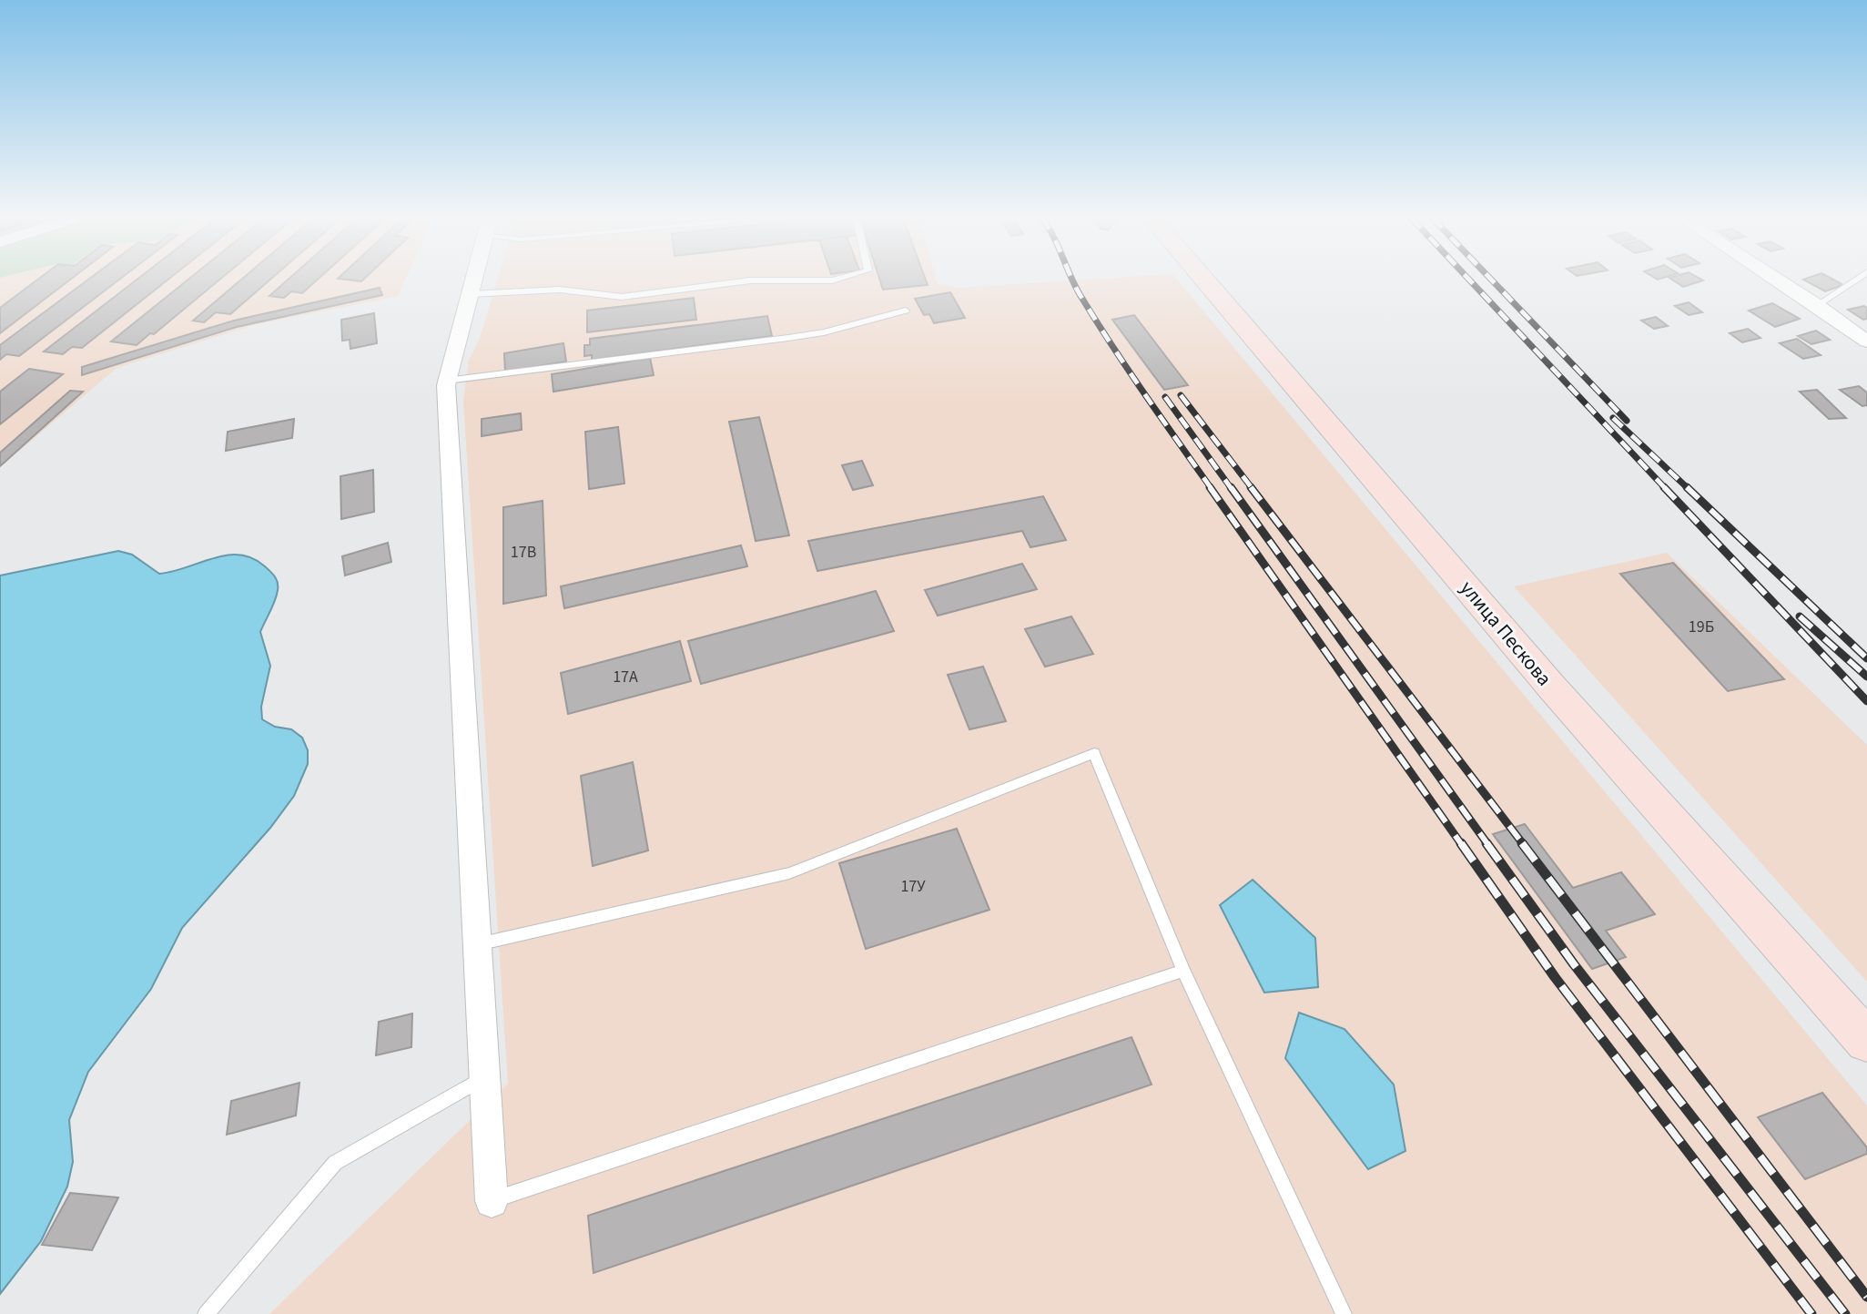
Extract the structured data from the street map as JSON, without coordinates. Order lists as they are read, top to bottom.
{
  "streets": {
    "street": ["улица Пескова"]
  },
  "house_numbers": [
    "17В",
    "19Б",
    "17А",
    "17У"
  ]
}
